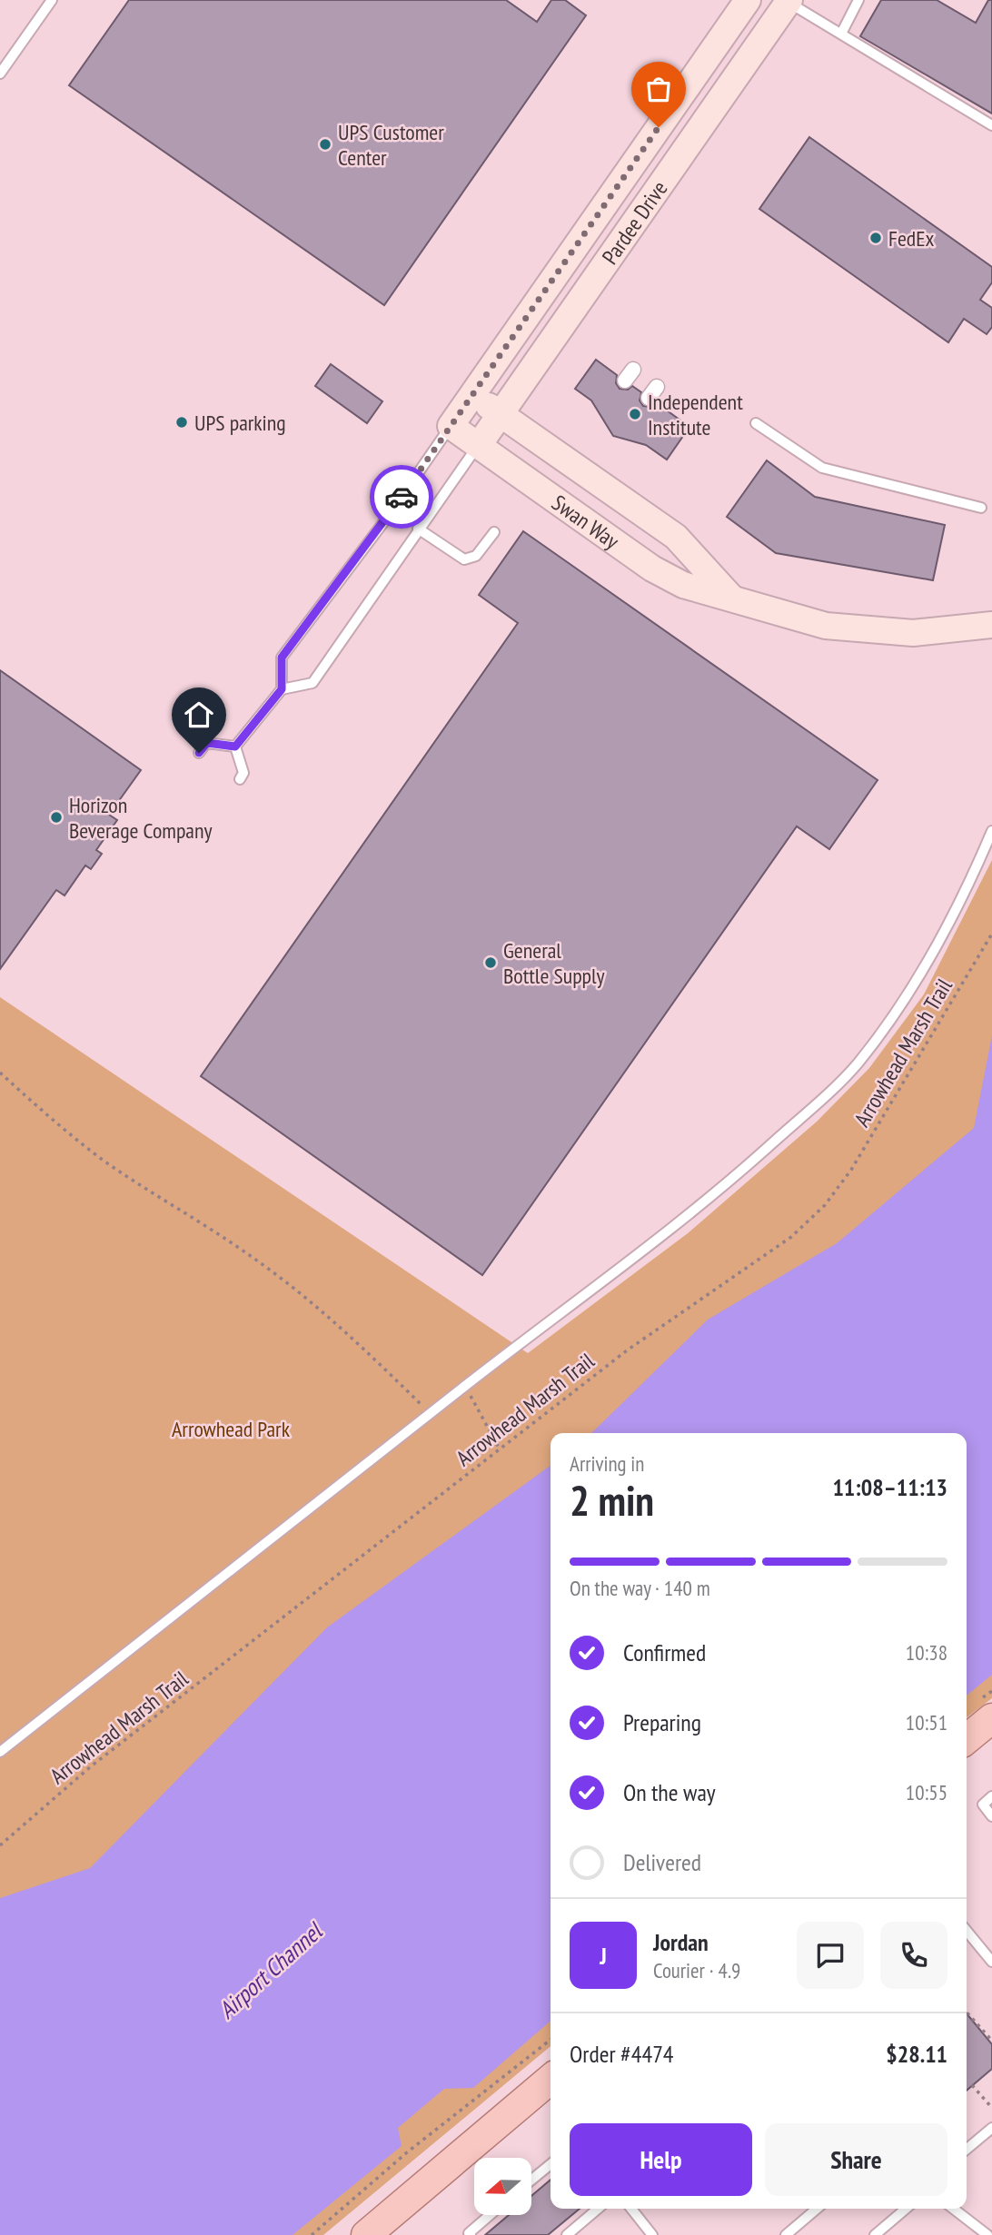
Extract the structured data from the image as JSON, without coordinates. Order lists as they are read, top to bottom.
{
  "streets": {
    "main road": ["Pardee Drive", "Swan Way"],
    "path": ["Arrowhead Marsh Trail"]
  },
  "crossings": [
    ["Pardee Drive", "Swan Way"]
  ],
  "water": ["Airport Channel"],
  "parks": ["Arrowhead Park"],
  "places": [
    "UPS Customer Center",
    "FedEx",
    "Independent Institute",
    "UPS parking",
    "Horizon Beverage Company",
    "General Bottle Supply"
  ],
  "north": "left",
  "page": {
    "heading": ["2 min", "Arriving in", "11:08–11:13"],
    "panel": [
      "Jordan",
      "Courier · 4.9",
      "Order #4474",
      "$28.11"
    ],
    "bar": "On the way · 140 m",
    "list": [
      ["Confirmed", "10:38"],
      ["Preparing", "10:51"],
      ["On the way", "10:55"],
      "Delivered"
    ],
    "round": "J",
    "buttons": ["Help", "Share"]
  }
}
